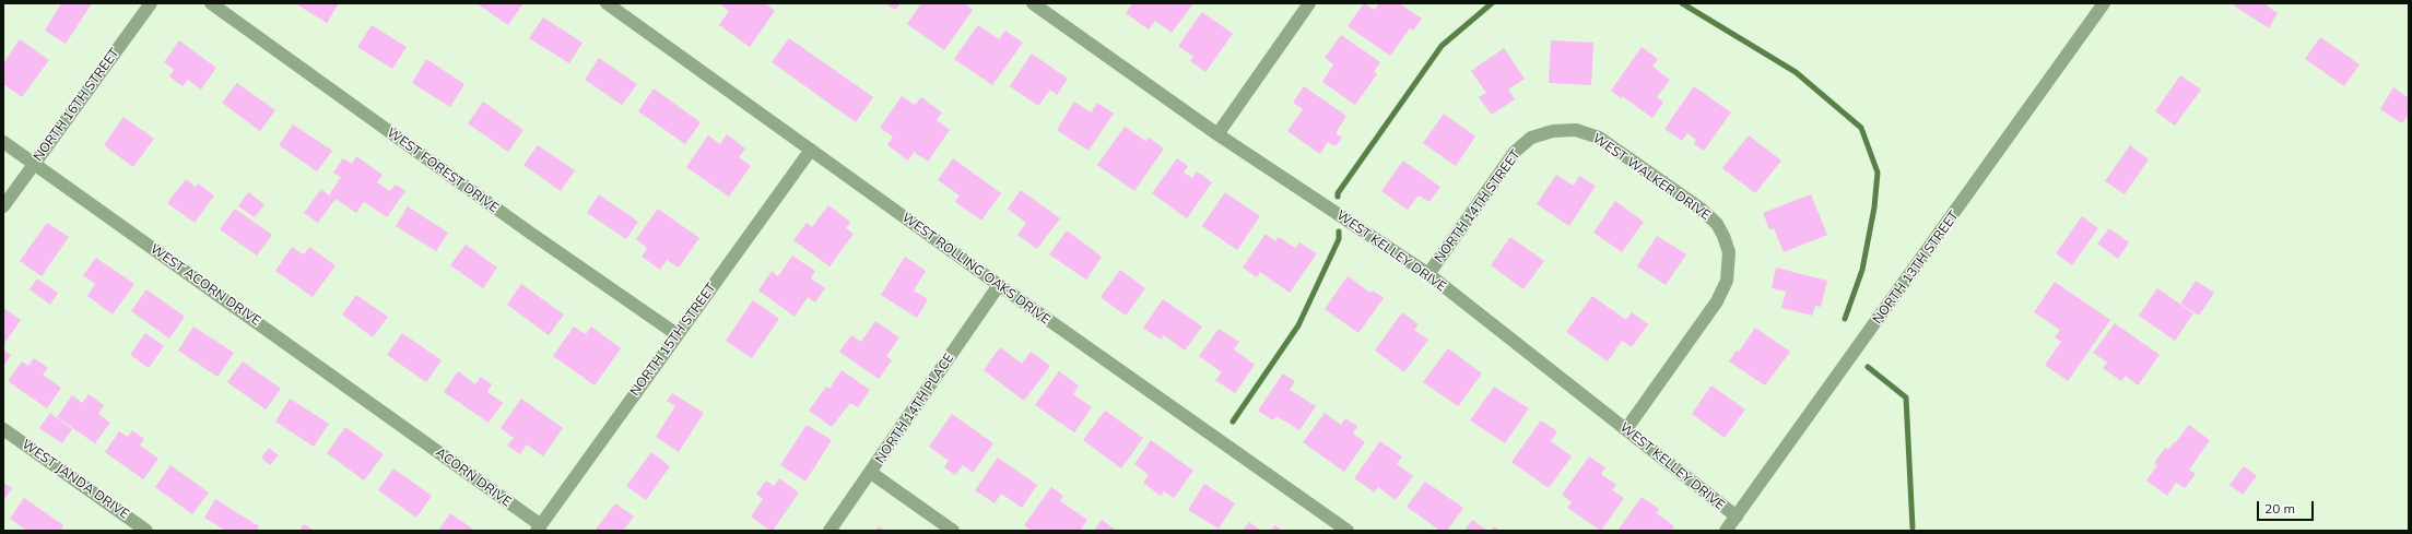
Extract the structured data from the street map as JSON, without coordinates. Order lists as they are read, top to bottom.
{
  "streets": {
    "street": [
      "NORTH 16TH STREET",
      "WEST FOREST DRIVE",
      "WEST WALKER DRIVE",
      "NORTH 14TH STREET",
      "WEST KELLEY DRIVE",
      "NORTH 13TH STREET",
      "WEST ROLLING OAKS DRIVE",
      "WEST ACORN DRIVE",
      "NORTH 15TH STREET",
      "NORTH 14TH PLACE",
      "ACORN DRIVE",
      "WEST JANDA DRIVE"
    ]
  },
  "crossings": [
    ["NORTH 16TH STREET", "WEST ACORN DRIVE"],
    ["WEST FOREST DRIVE", "NORTH 15TH STREET"],
    ["WEST WALKER DRIVE", "NORTH 14TH STREET"],
    ["WEST WALKER DRIVE", "WEST KELLEY DRIVE"],
    ["NORTH 14TH STREET", "WEST KELLEY DRIVE"],
    ["WEST KELLEY DRIVE", "NORTH 13TH STREET"],
    ["WEST ROLLING OAKS DRIVE", "NORTH 15TH STREET"],
    ["WEST ROLLING OAKS DRIVE", "NORTH 14TH PLACE"],
    ["WEST ACORN DRIVE", "ACORN DRIVE"],
    ["NORTH 15TH STREET", "ACORN DRIVE"]
  ],
  "scale_bar": "20 m"
}
